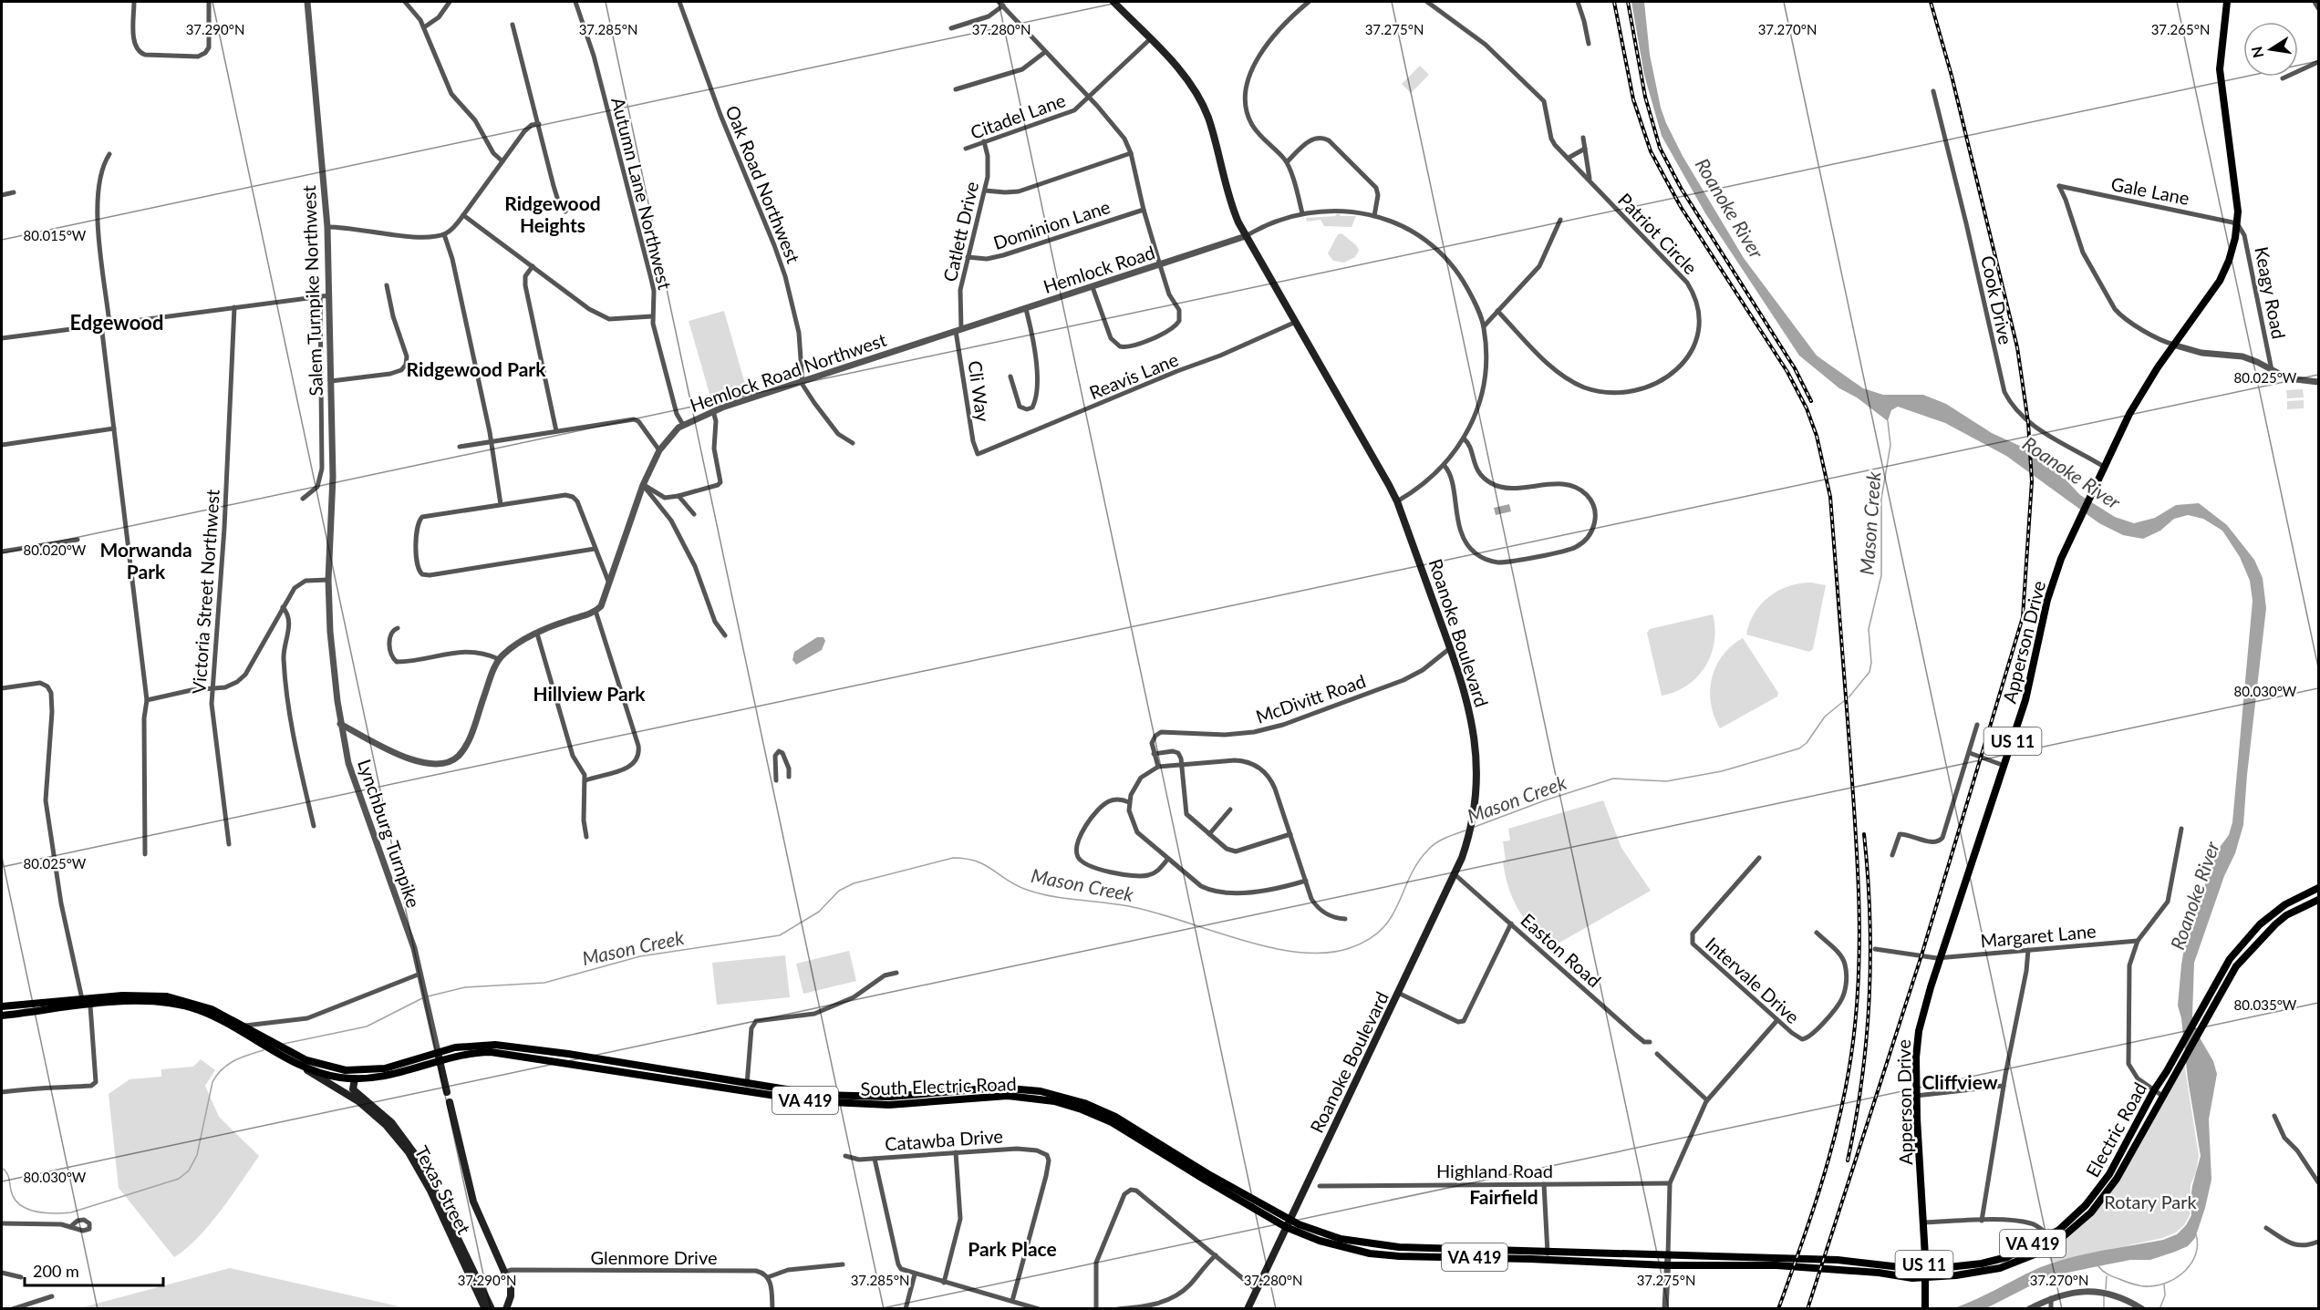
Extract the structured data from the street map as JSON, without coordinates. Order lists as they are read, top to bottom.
{
  "streets": {
    "main road": [
      "Roanoke Boulevard",
      "Apperson Drive",
      "US 11",
      "Lynchburg Turnpike",
      "South Electric Road",
      "VA 419",
      "Electric Road",
      "Texas Street"
    ],
    "street": [
      "Citadel Lane",
      "Oak Road Northwest",
      "Gale Lane",
      "Autumn Lane Northwest",
      "Dominion Lane",
      "Catlett Drive",
      "Patriot Circle",
      "Hemlock Road",
      "Salem Turnpike Northwest",
      "Keagy Road",
      "Cook Drive",
      "Hemlock Road Northwest",
      "Reavis Lane",
      "Cli Way",
      "Victoria Street Northwest",
      "McDivitt Road",
      "Margaret Lane",
      "Easton Road",
      "Intervale Drive",
      "Catawba Drive",
      "Highland Road",
      "Glenmore Drive"
    ]
  },
  "crossings": [
    ["Citadel Lane", "Catlett Drive"],
    ["Citadel Lane", "Roanoke Boulevard"],
    ["Oak Road Northwest", "Hemlock Road Northwest"],
    ["Gale Lane", "Keagy Road"],
    ["Gale Lane", "Apperson Drive"],
    ["Autumn Lane Northwest", "Hemlock Road Northwest"],
    ["Dominion Lane", "Catlett Drive"],
    ["Catlett Drive", "Hemlock Road"],
    ["Catlett Drive", "Hemlock Road Northwest"],
    ["Catlett Drive", "Cli Way"],
    ["Hemlock Road", "Hemlock Road Northwest"],
    ["Hemlock Road", "Cli Way"],
    ["Hemlock Road", "Roanoke Boulevard"],
    ["Salem Turnpike Northwest", "Lynchburg Turnpike"],
    ["Keagy Road", "Apperson Drive"],
    ["Cook Drive", "Apperson Drive"],
    ["Hemlock Road Northwest", "Cli Way"],
    ["Reavis Lane", "Cli Way"],
    ["Reavis Lane", "Roanoke Boulevard"],
    ["Roanoke Boulevard", "McDivitt Road"],
    ["Roanoke Boulevard", "Easton Road"],
    ["Roanoke Boulevard", "South Electric Road"],
    ["Apperson Drive", "Margaret Lane"],
    ["Apperson Drive", "Electric Road"],
    ["Lynchburg Turnpike", "South Electric Road"],
    ["South Electric Road", "Electric Road"],
    ["South Electric Road", "Texas Street"]
  ],
  "districts": [
    "Ridgewood Heights",
    "Edgewood",
    "Ridgewood Park",
    "Morwanda Park",
    "Hillview Park",
    "Cliffview",
    "Fairfield",
    "Park Place"
  ],
  "water": ["Roanoke River", "Mason Creek"],
  "parks": ["Rotary Park"],
  "scale_bar": "200 m",
  "north": "left",
  "coordinates": [
    "37.290°N",
    "37.285°N",
    "37.280°N",
    "37.275°N",
    "37.270°N",
    "37.265°N",
    "80.015°W",
    "80.025°W",
    "80.020°W",
    "80.030°W",
    "80.035°W"
  ]
}
